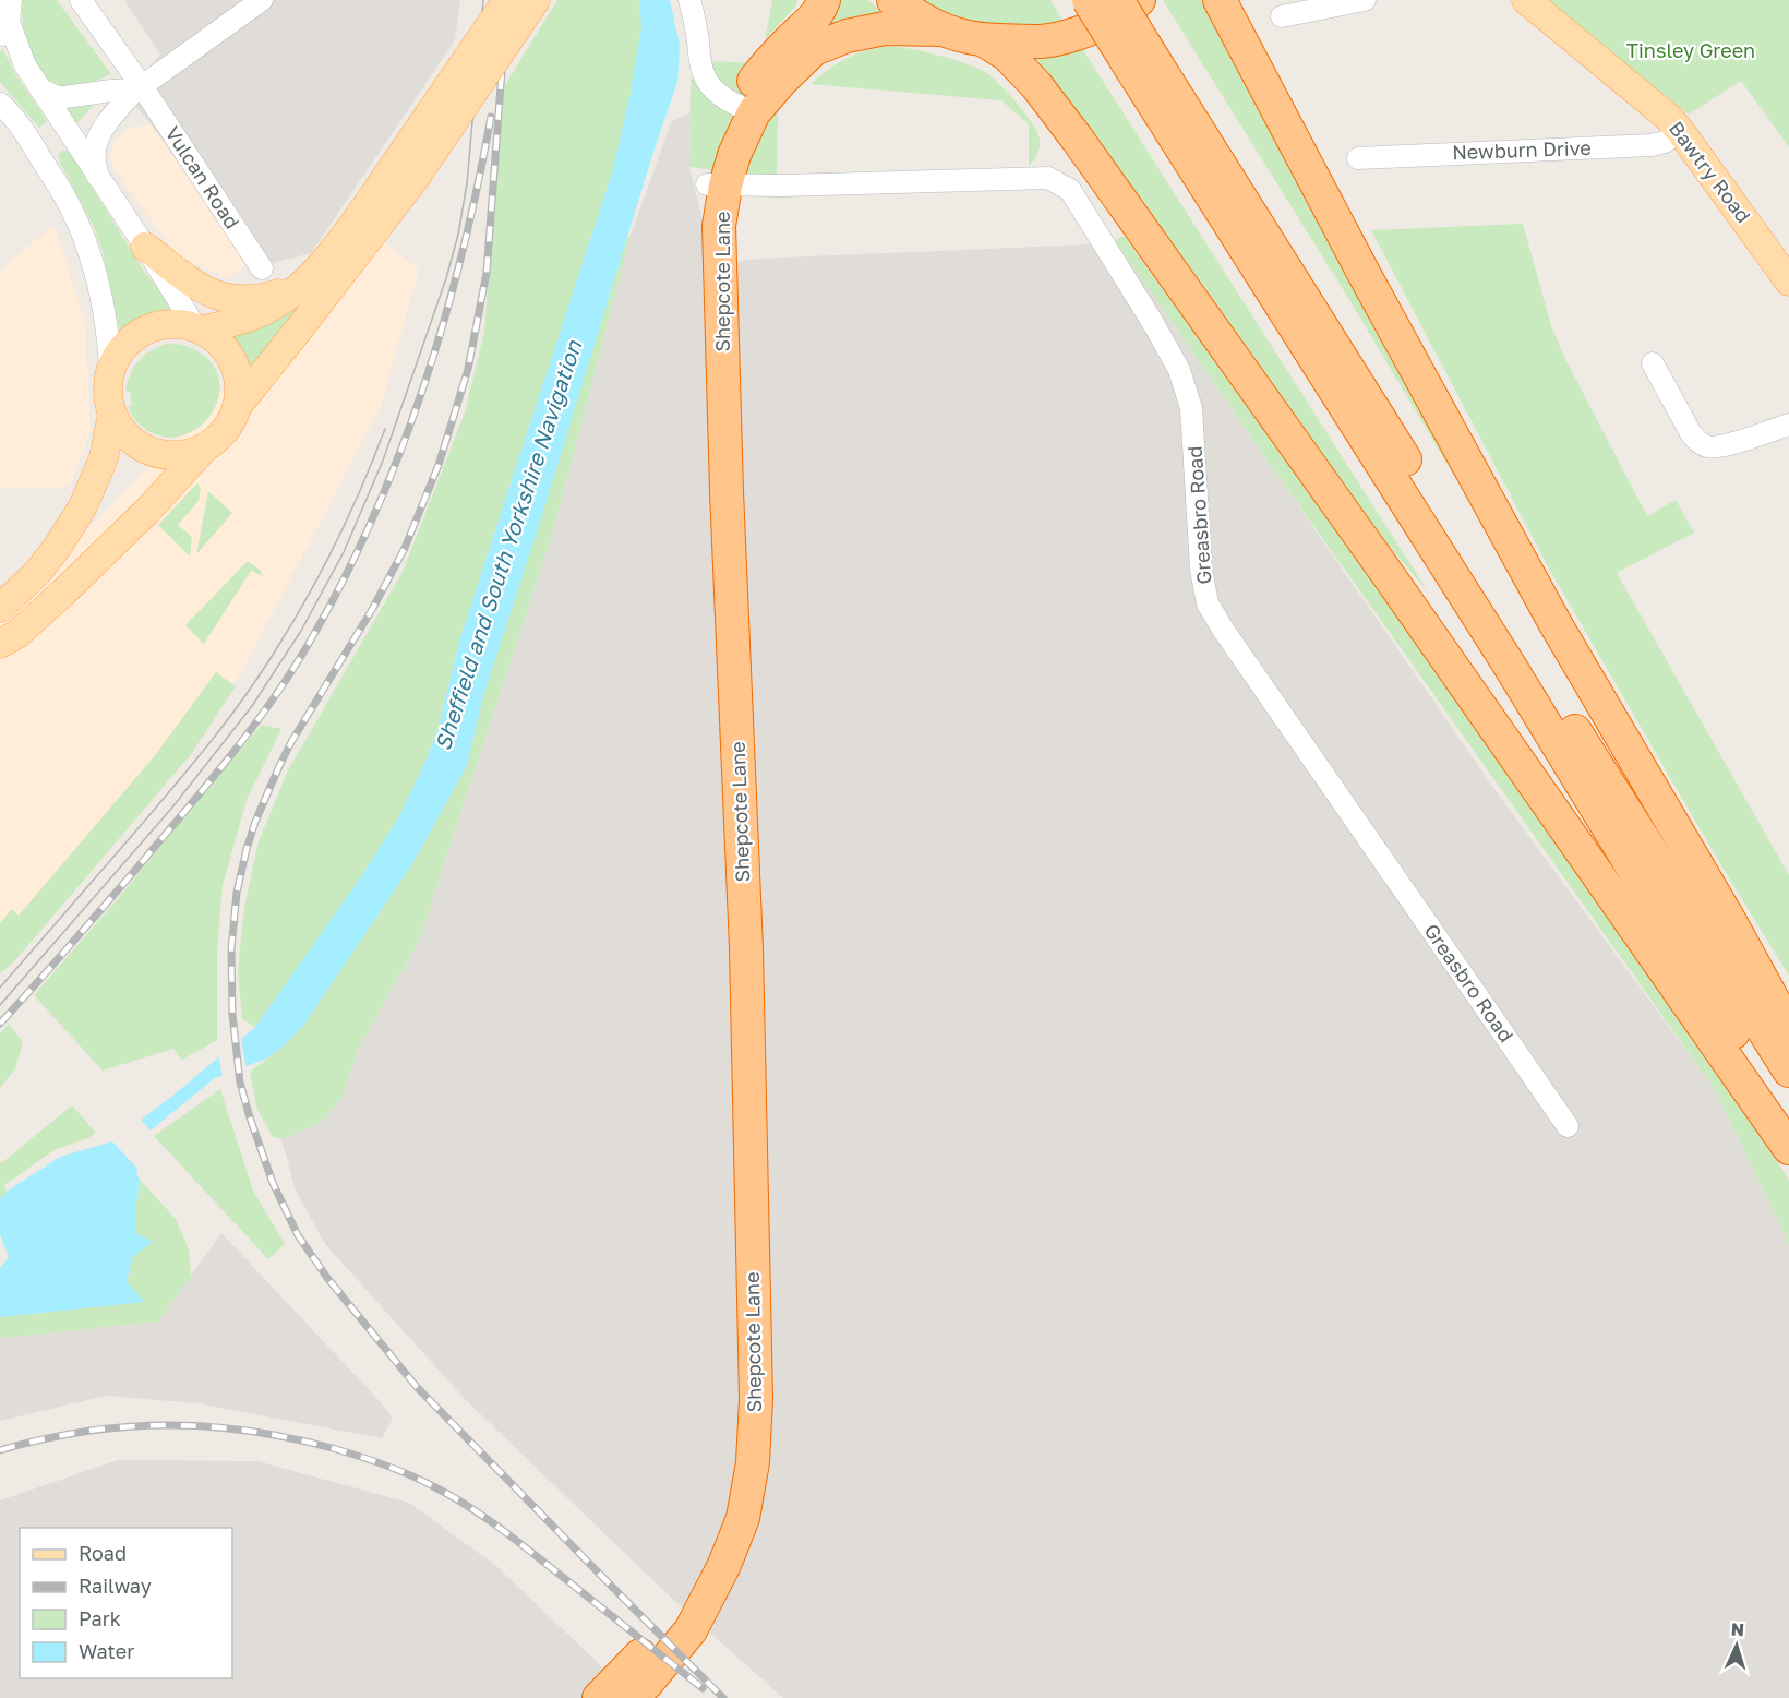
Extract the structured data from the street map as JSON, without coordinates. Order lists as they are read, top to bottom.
{
  "streets": {
    "highway": ["Shepcote Lane"],
    "main road": ["Bawtry Road"],
    "street": ["Newburn Drive", "Vulcan Road", "Greasbro Road"]
  },
  "crossings": [
    ["Newburn Drive", "Bawtry Road"],
    ["Shepcote Lane", "Greasbro Road"]
  ],
  "water": ["Sheffield and South Yorkshire Navigation"],
  "parks": ["Tinsley Green"],
  "legend": [
    "Road",
    "Railway",
    "Park",
    "Water"
  ],
  "north": "top"
}
